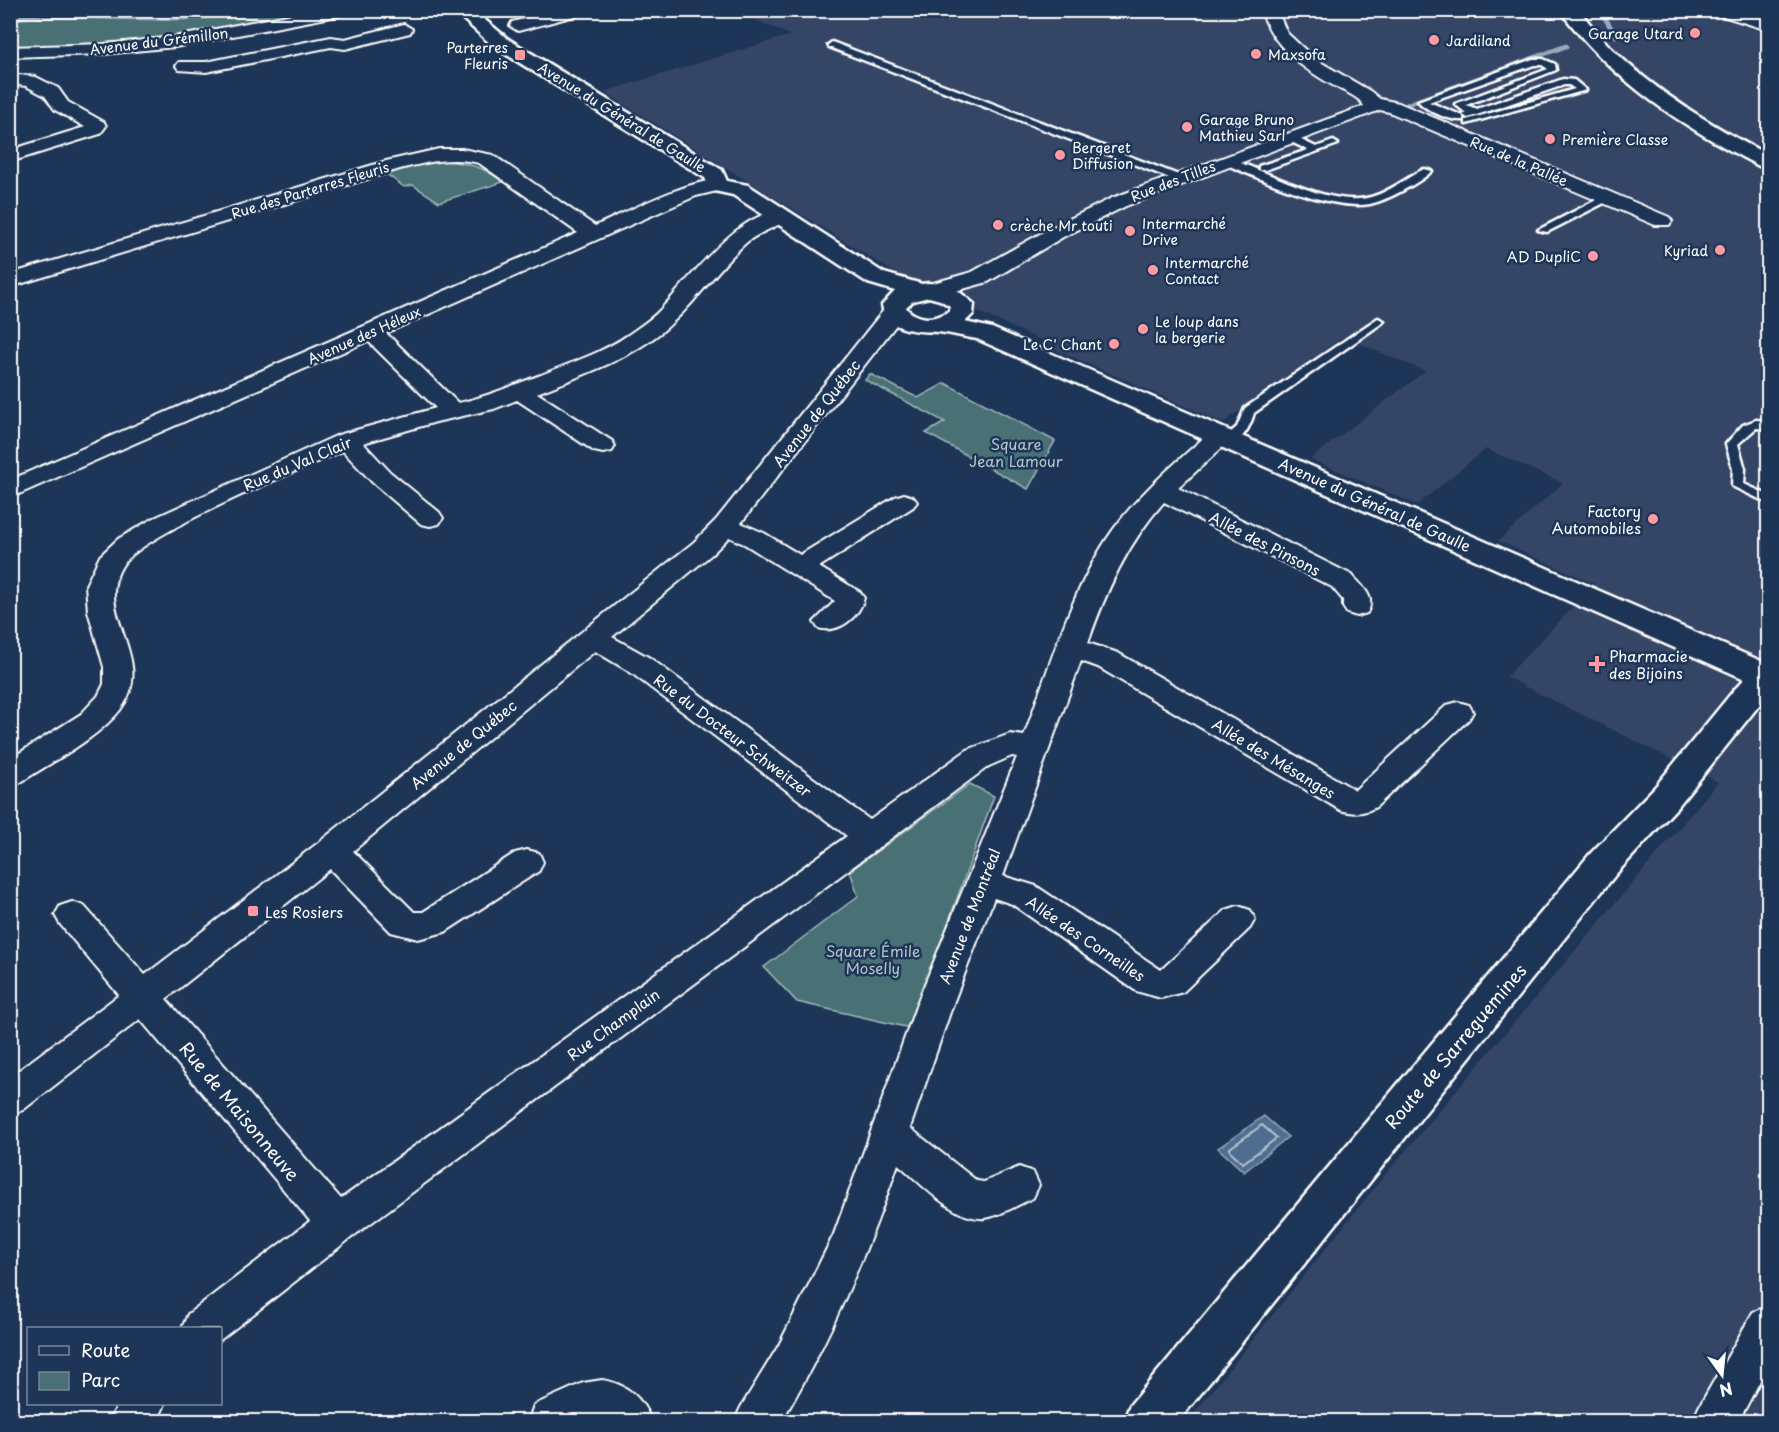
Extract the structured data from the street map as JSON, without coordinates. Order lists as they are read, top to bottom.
{
  "streets": {
    "street": [
      "Avenue du Grémillon",
      "Avenue du Général de Gaulle",
      "Rue de la Pallée",
      "Rue des Tilles",
      "Rue des Parterres Fleuris",
      "Avenue des Héleux",
      "Avenue de Québec",
      "Rue du Val Clair",
      "Allée des Pinsons",
      "Rue du Docteur Schweitzer",
      "Allée des Mésanges",
      "Avenue de Montréal",
      "Allée des Corneilles",
      "Rue Champlain",
      "Route de Sarreguemines",
      "Rue de Maisonneuve"
    ]
  },
  "crossings": [
    ["Avenue du Général de Gaulle", "Rue des Tilles"],
    ["Avenue du Général de Gaulle", "Avenue des Héleux"],
    ["Avenue du Général de Gaulle", "Avenue de Québec"],
    ["Avenue du Général de Gaulle", "Rue du Val Clair"],
    ["Avenue du Général de Gaulle", "Avenue de Montréal"],
    ["Avenue du Général de Gaulle", "Route de Sarreguemines"],
    ["Rue de la Pallée", "Rue des Tilles"],
    ["Rue des Parterres Fleuris", "Avenue des Héleux"],
    ["Avenue de Québec", "Rue du Docteur Schweitzer"],
    ["Avenue de Québec", "Rue de Maisonneuve"],
    ["Allée des Pinsons", "Avenue de Montréal"],
    ["Rue du Docteur Schweitzer", "Rue Champlain"],
    ["Allée des Mésanges", "Avenue de Montréal"],
    ["Avenue de Montréal", "Allée des Corneilles"],
    ["Avenue de Montréal", "Rue Champlain"],
    ["Rue Champlain", "Rue de Maisonneuve"]
  ],
  "parks": ["Square Jean Lamour", "Square Émile Moselly"],
  "places": {
    "other": [
      "Garage Utard",
      "Jardiland",
      "Maxsofa",
      "Garage Bruno Mathieu Sarl",
      "Première Classe",
      "Bergeret Diffusion",
      "crèche Mr touti",
      "Intermarché Drive",
      "Kyriad",
      "AD DupliC",
      "Intermarché Contact",
      "Le loup dans la bergerie",
      "Le C' Chant",
      "Factory Automobiles"
    ],
    "transit": ["Parterres Fleuris", "Les Rosiers"],
    "health": ["Pharmacie des Bijoins"]
  },
  "legend": ["Route", "Parc"],
  "north": "bottom"
}
